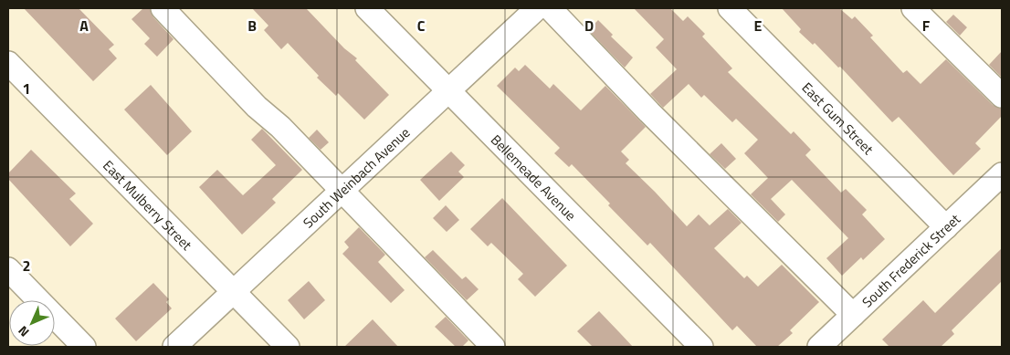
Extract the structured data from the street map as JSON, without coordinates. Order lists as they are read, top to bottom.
{
  "streets": {
    "street": [
      "East Gum Street",
      "South Weinbach Avenue",
      "Bellemeade Avenue",
      "East Mulberry Street",
      "South Frederick Street"
    ]
  },
  "crossings": [
    ["East Gum Street", "South Frederick Street"],
    ["South Weinbach Avenue", "Bellemeade Avenue"],
    ["South Weinbach Avenue", "East Mulberry Street"]
  ],
  "north": "bottom left",
  "grid": {
    "columns": [
      "A",
      "B",
      "C",
      "D",
      "E",
      "F"
    ],
    "rows": ["1", "2"]
  }
}
